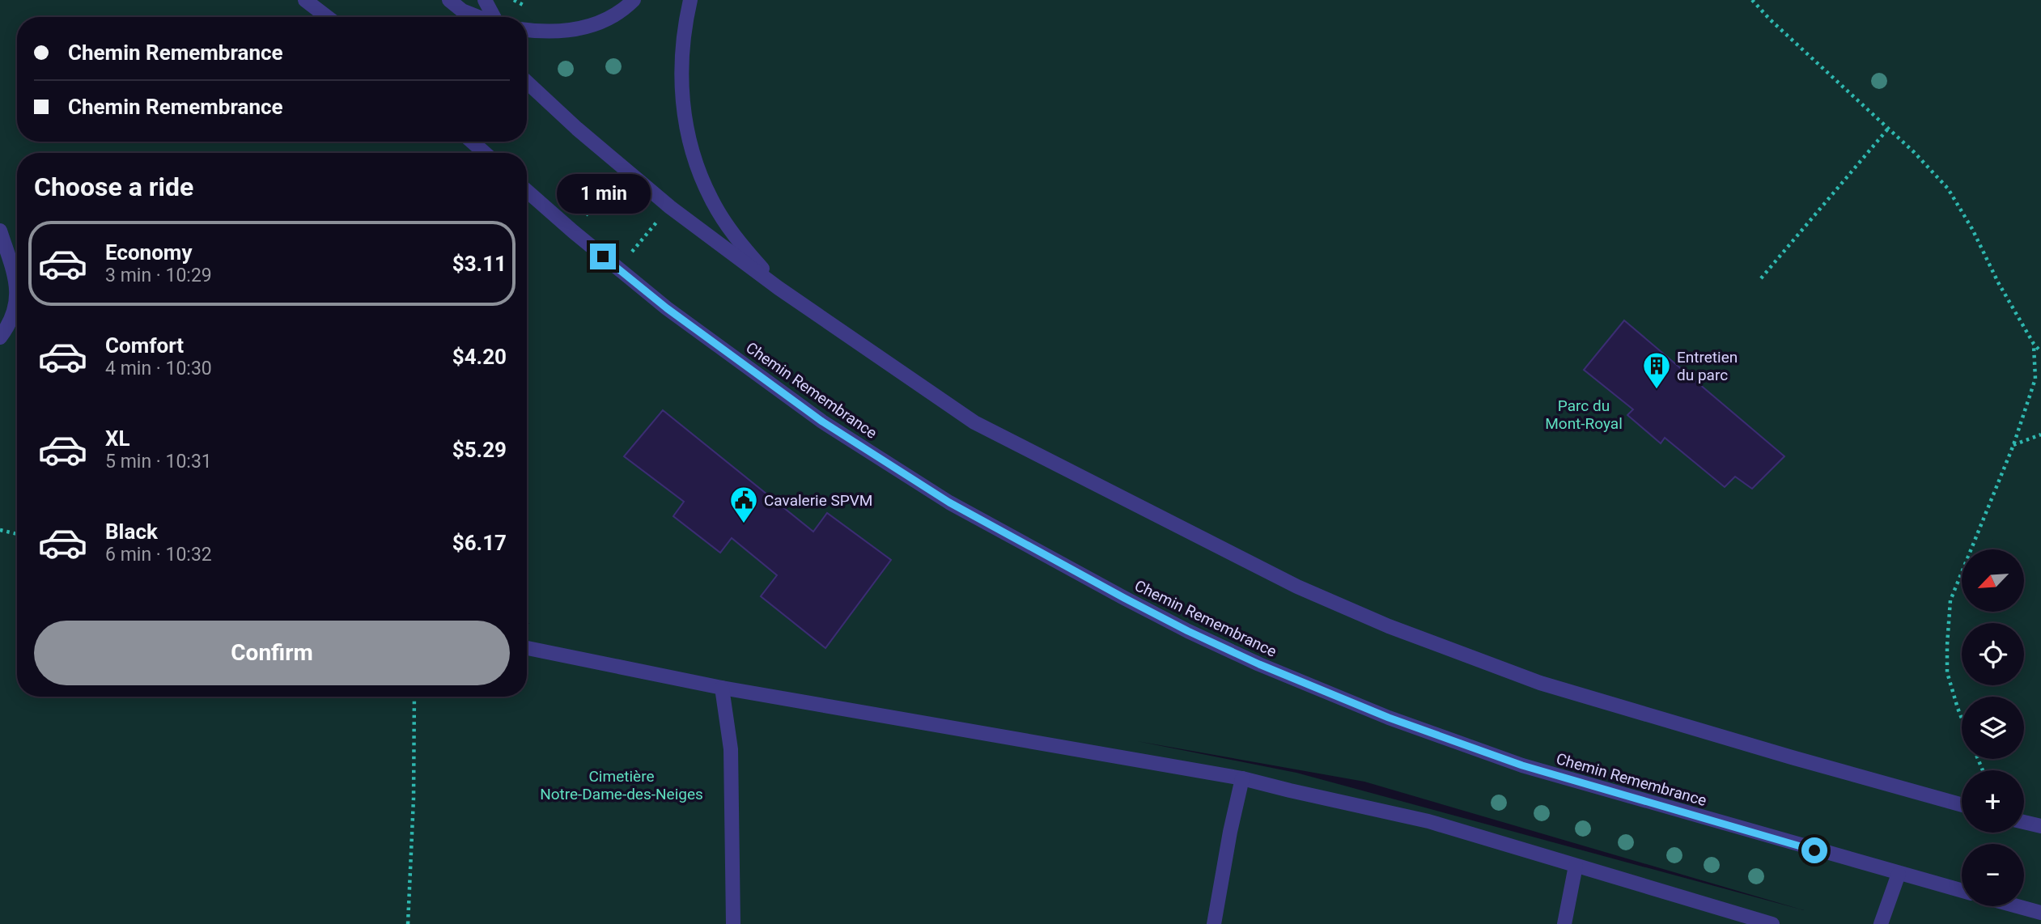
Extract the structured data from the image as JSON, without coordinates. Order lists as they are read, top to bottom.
{
  "streets": {
    "street": ["Chemin Remembrance"]
  },
  "parks": ["Parc du Mont-Royal", "Cimetière Notre-Dame-des-Neiges"],
  "places": {
    "building": ["Entretien du parc"],
    "public building": ["Cavalerie SPVM"]
  },
  "north": "bottom left",
  "page": {
    "banner": ["Chemin Remembrance", "Chemin Remembrance"],
    "heading": "Choose a ride",
    "bubble": "1 min",
    "list": [
      {
        "name": "Economy",
        "note": "3 min · 10:29",
        "value": "$3.11"
      },
      {
        "name": "Comfort",
        "note": "4 min · 10:30",
        "value": "$4.20"
      },
      {
        "name": "XL",
        "note": "5 min · 10:31",
        "value": "$5.29"
      },
      {
        "name": "Black",
        "note": "6 min · 10:32",
        "value": "$6.17"
      }
    ],
    "map_buttons": ["+", "−"],
    "buttons": "Confirm"
  }
}
